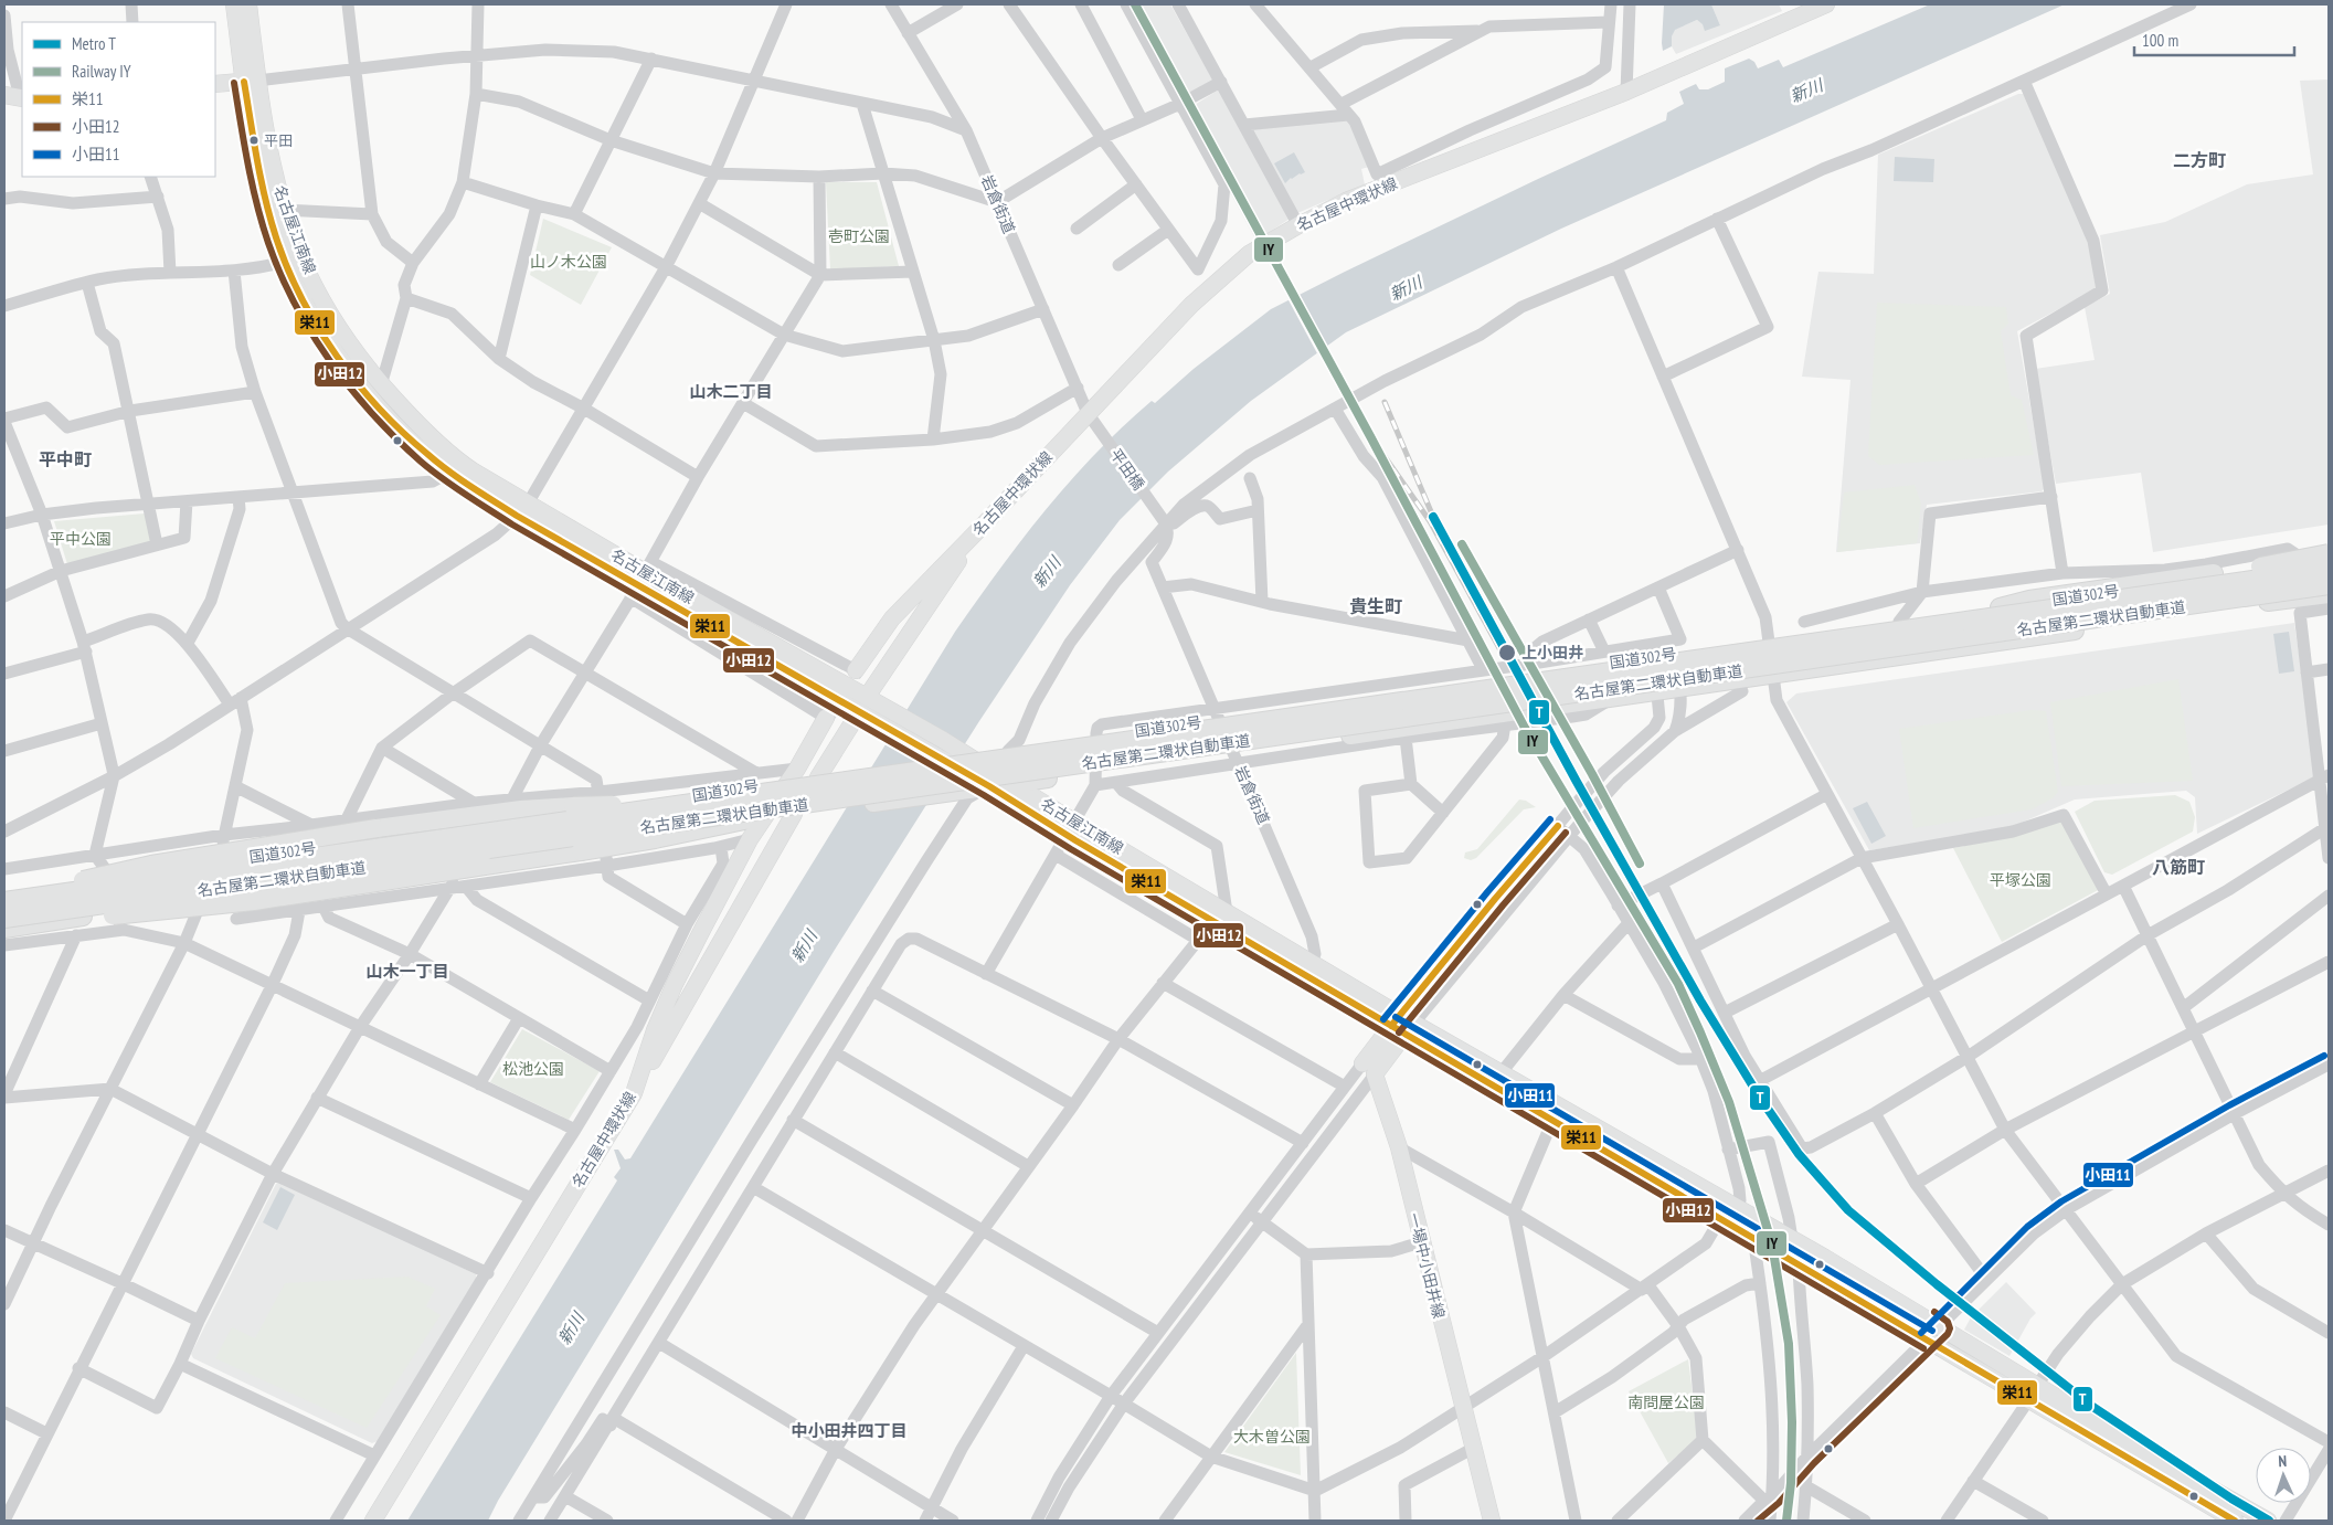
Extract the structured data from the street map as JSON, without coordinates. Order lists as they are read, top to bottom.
{
  "streets": {
    "highway": ["国道302号", "名古屋第二環状自動車道"],
    "main road": ["名古屋中環状線", "名古屋江南線", "一場中小田井線"],
    "street": ["岩倉街道", "平田橋"]
  },
  "crossings": [
    ["岩倉街道", "名古屋中環状線"],
    ["岩倉街道", "名古屋江南線"],
    ["岩倉街道", "平田橋"],
    ["名古屋中環状線", "平田橋"],
    ["名古屋中環状線", "国道302号"],
    ["名古屋江南線", "国道302号"],
    ["国道302号", "名古屋第二環状自動車道"]
  ],
  "districts": [
    "二方町",
    "山木二丁目",
    "平中町",
    "貴生町",
    "八筋町",
    "山木一丁目",
    "中小田井四丁目"
  ],
  "water": ["新川"],
  "parks": [
    "壱町公園",
    "山ノ木公園",
    "平中公園",
    "平塚公園",
    "松池公園",
    "南問屋公園",
    "大木曽公園"
  ],
  "places": ["平田", "上小田井"],
  "lines": [
    "rail line IY",
    "transit line 栄11",
    "transit line 小田12",
    "metro line T",
    "transit line 小田11"
  ],
  "legend": [
    "Metro T",
    "Railway IY",
    "栄11",
    "小田12",
    "小田11"
  ],
  "scale_bar": "100 m",
  "north": "top"
}
